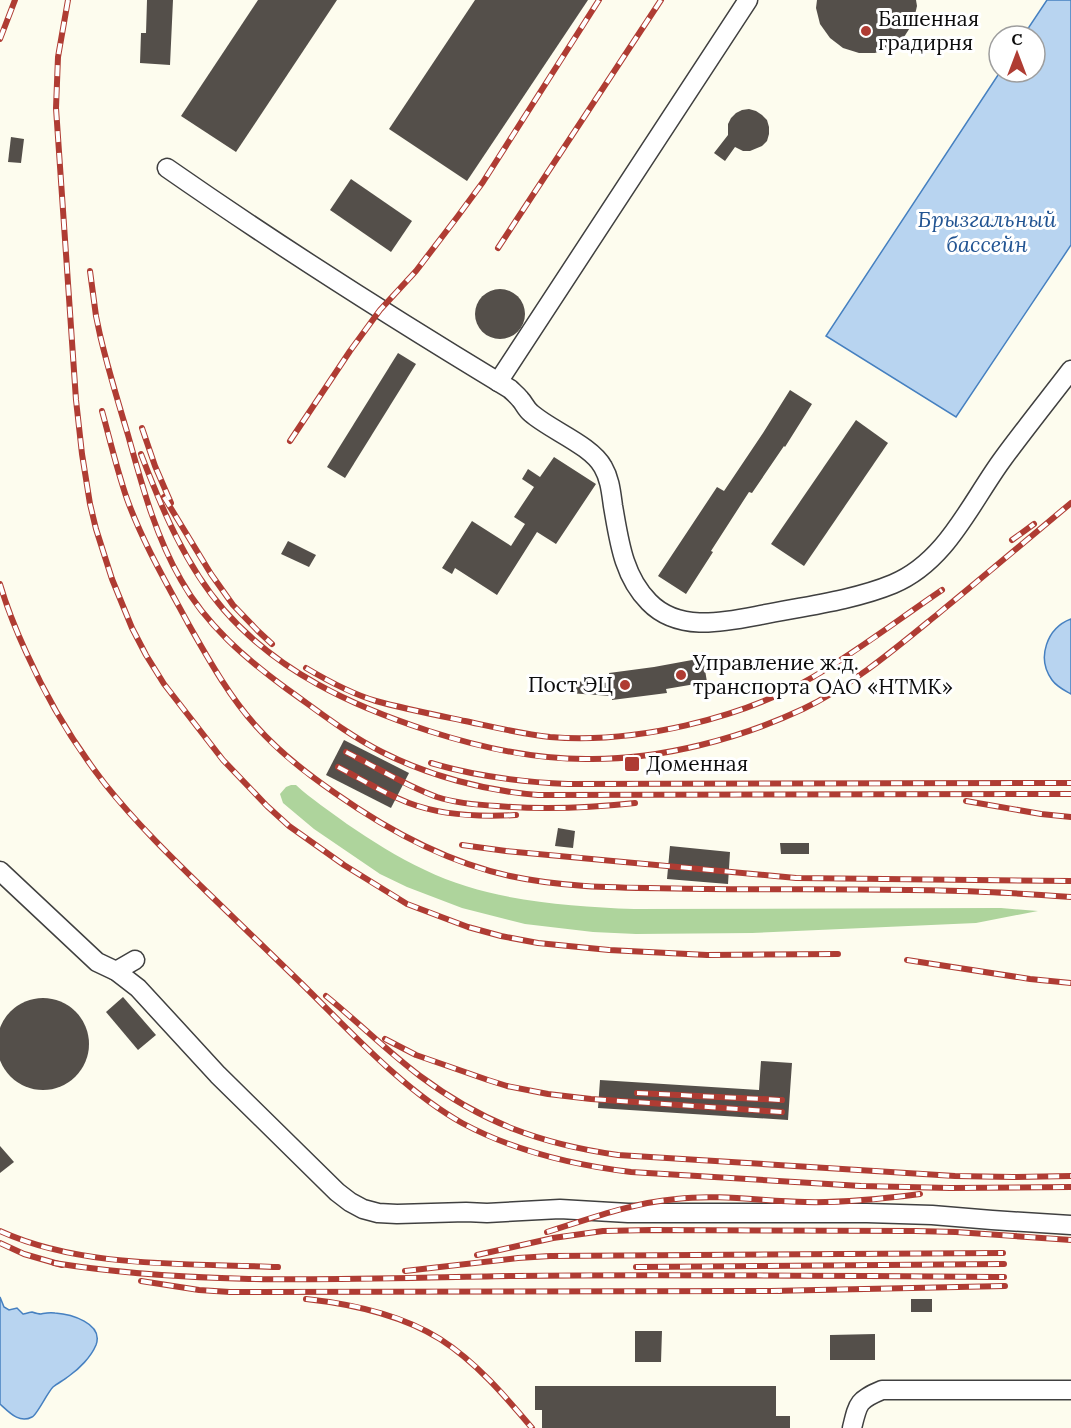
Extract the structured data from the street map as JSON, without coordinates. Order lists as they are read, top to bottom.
{
  "water": ["Брызгальный бассейн"],
  "places": {
    "other": ["Башенная градирня", "Управление ж.д. транспорта ОАО «НТМК»", "Пост ЭЦ"],
    "transit": ["Доменная"]
  },
  "north": "top"
}
